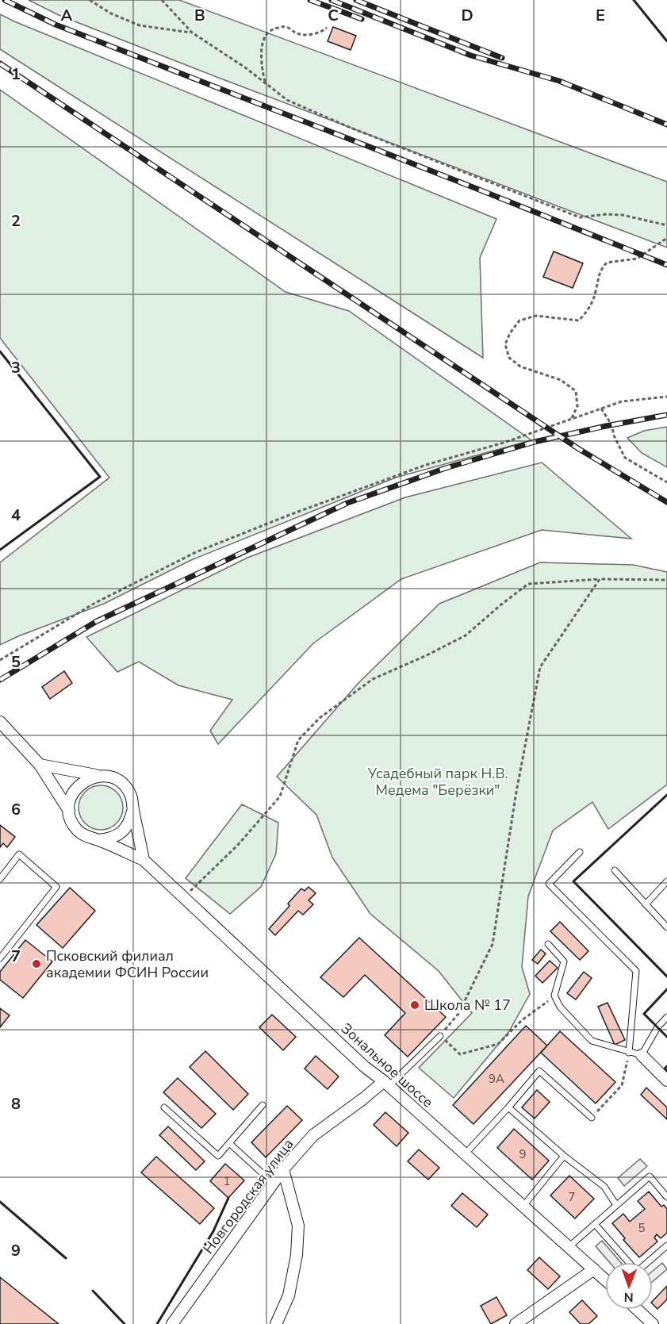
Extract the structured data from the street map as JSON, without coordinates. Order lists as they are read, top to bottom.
{
  "streets": {
    "street": ["Зональное шоссе", "Новгородская улица"]
  },
  "crossings": [
    ["Зональное шоссе", "Новгородская улица"]
  ],
  "parks": ["Усадебный парк Н.В. Медема \"Берёзки\""],
  "places": ["Псковский филиал академии ФСИН России", "Школа № 17"],
  "house_numbers": [
    "9А",
    "9",
    "1",
    "7",
    "5"
  ],
  "north": "bottom",
  "grid": {
    "columns": [
      "A",
      "B",
      "C",
      "D",
      "E"
    ],
    "rows": [
      "1",
      "2",
      "3",
      "4",
      "5",
      "6",
      "7",
      "8",
      "9"
    ]
  }
}
